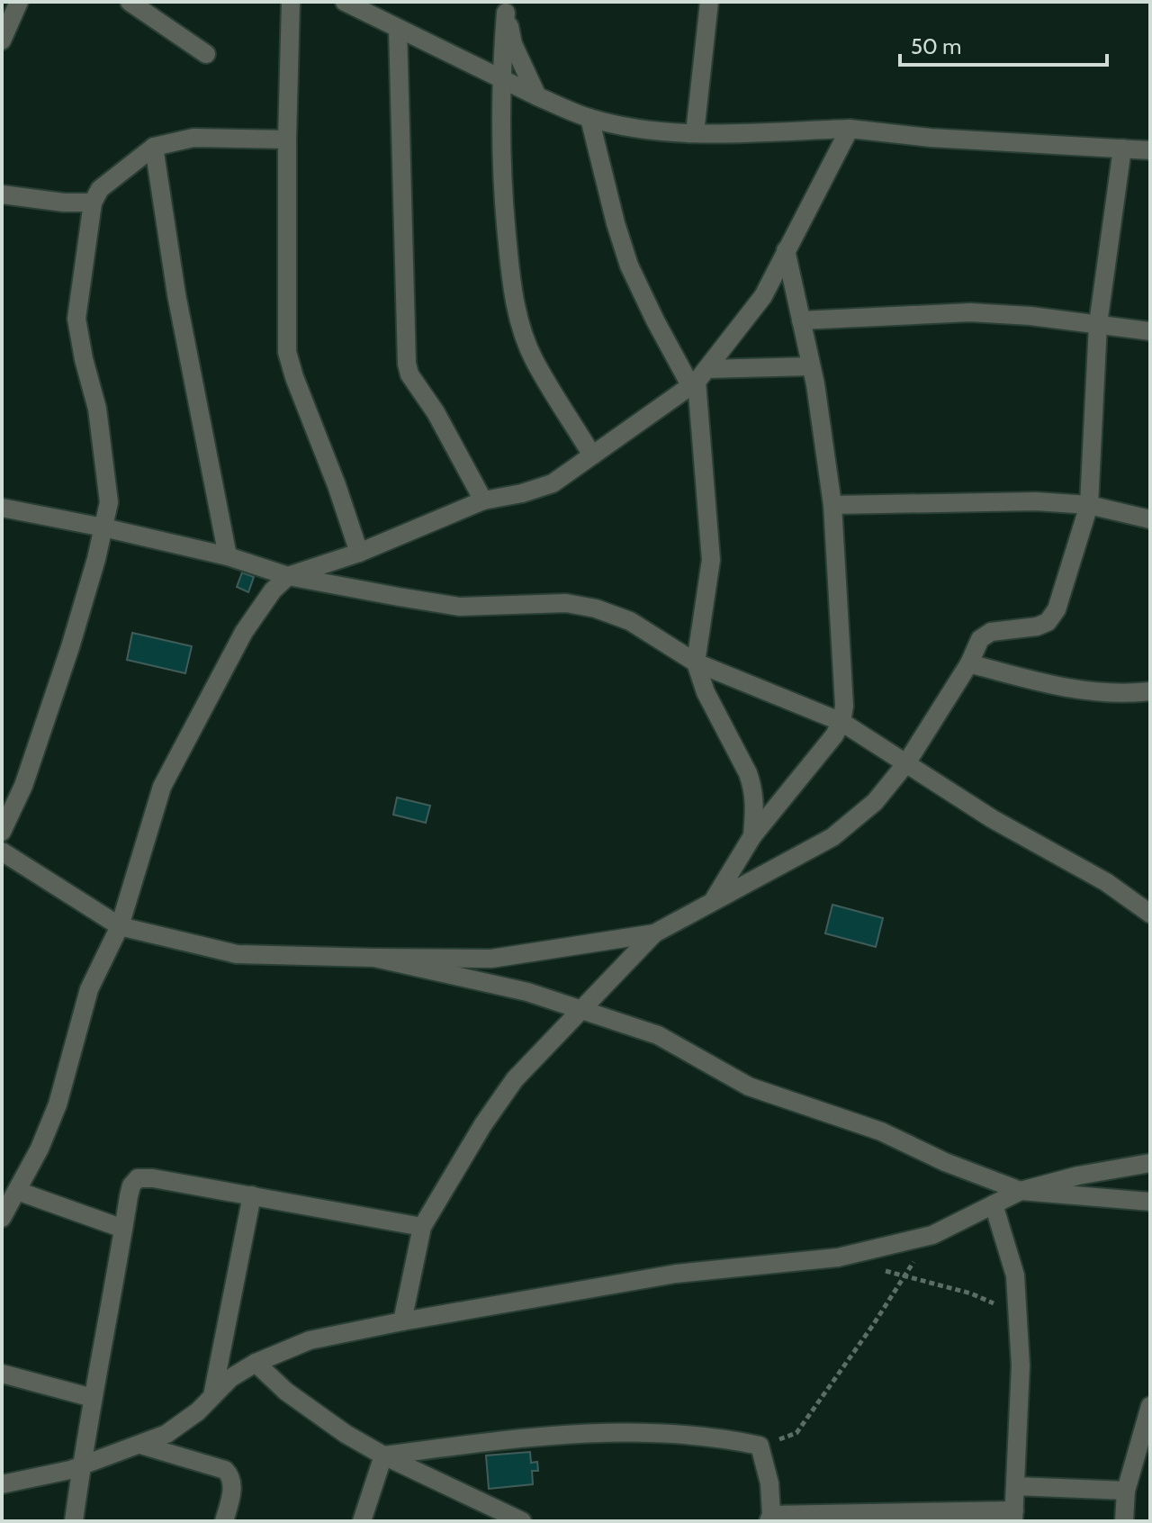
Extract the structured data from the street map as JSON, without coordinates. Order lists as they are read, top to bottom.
{
  "scale_bar": "50 m"
}
